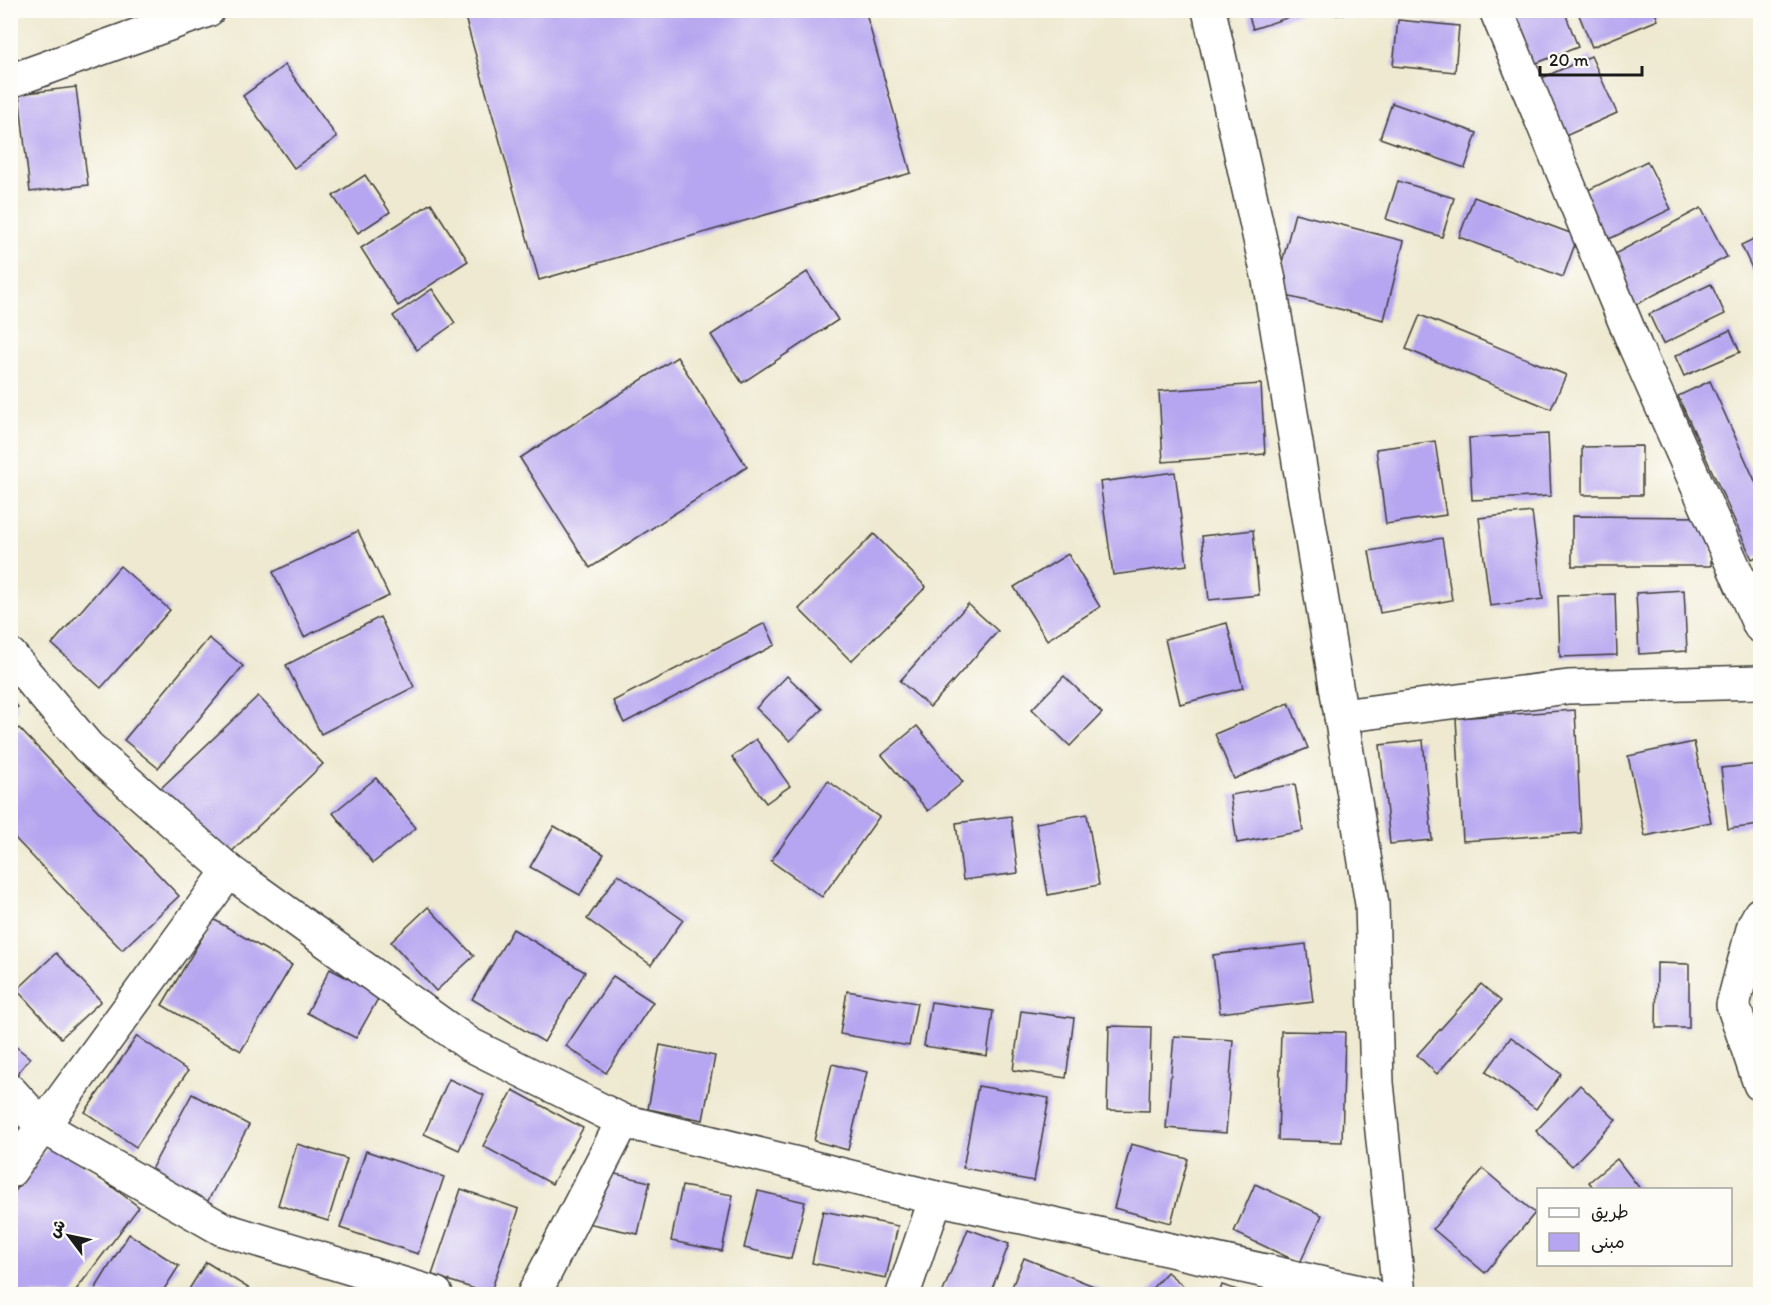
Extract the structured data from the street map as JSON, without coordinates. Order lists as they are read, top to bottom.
{
  "legend": ["طريق", "مبنى"],
  "scale_bar": "20 m",
  "north": "top left"
}
